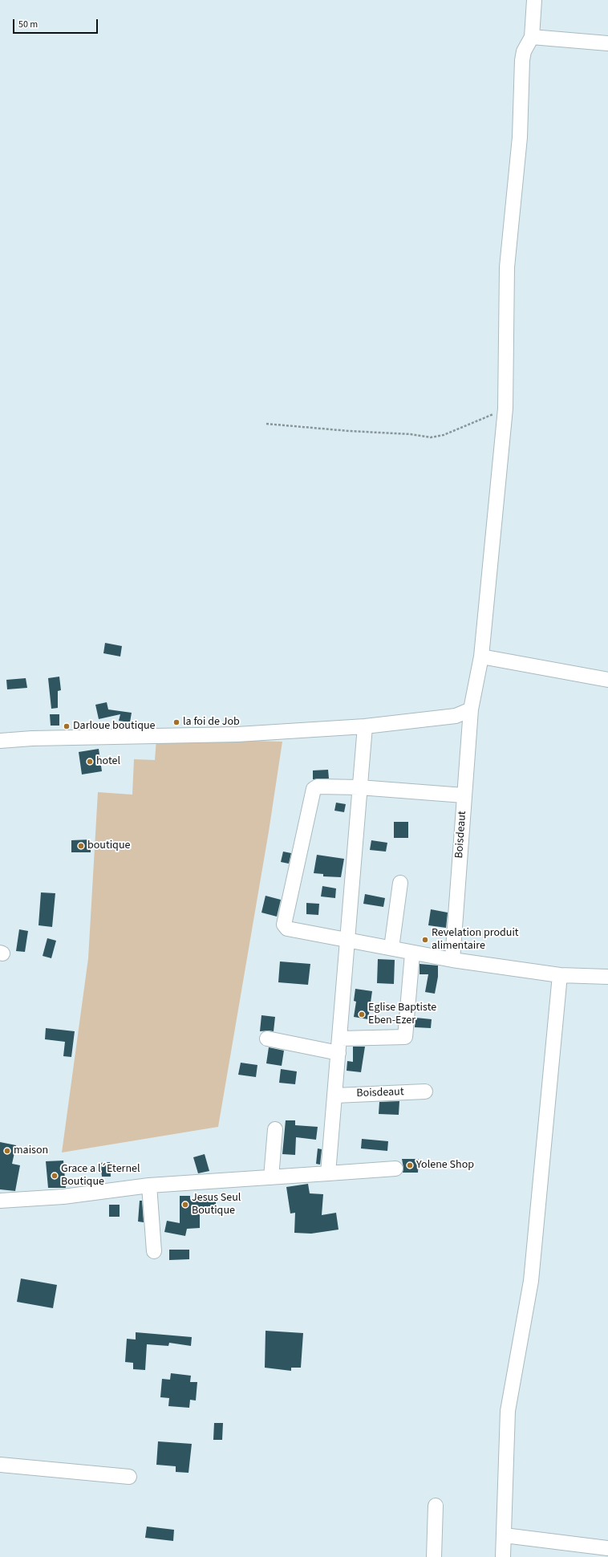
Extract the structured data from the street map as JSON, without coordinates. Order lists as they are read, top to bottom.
{
  "streets": {
    "street": ["Boisdeaut"]
  },
  "places": [
    "la foi de Job",
    "Darloue boutique",
    "hotel",
    "boutique",
    "Revelation produit alimentaire",
    "Eglise Baptiste Eben-Ezer",
    "maison",
    "Yolene Shop",
    "Grace a l´Eternel Boutique",
    "Jesus Seul Boutique"
  ],
  "scale_bar": "50 m"
}
